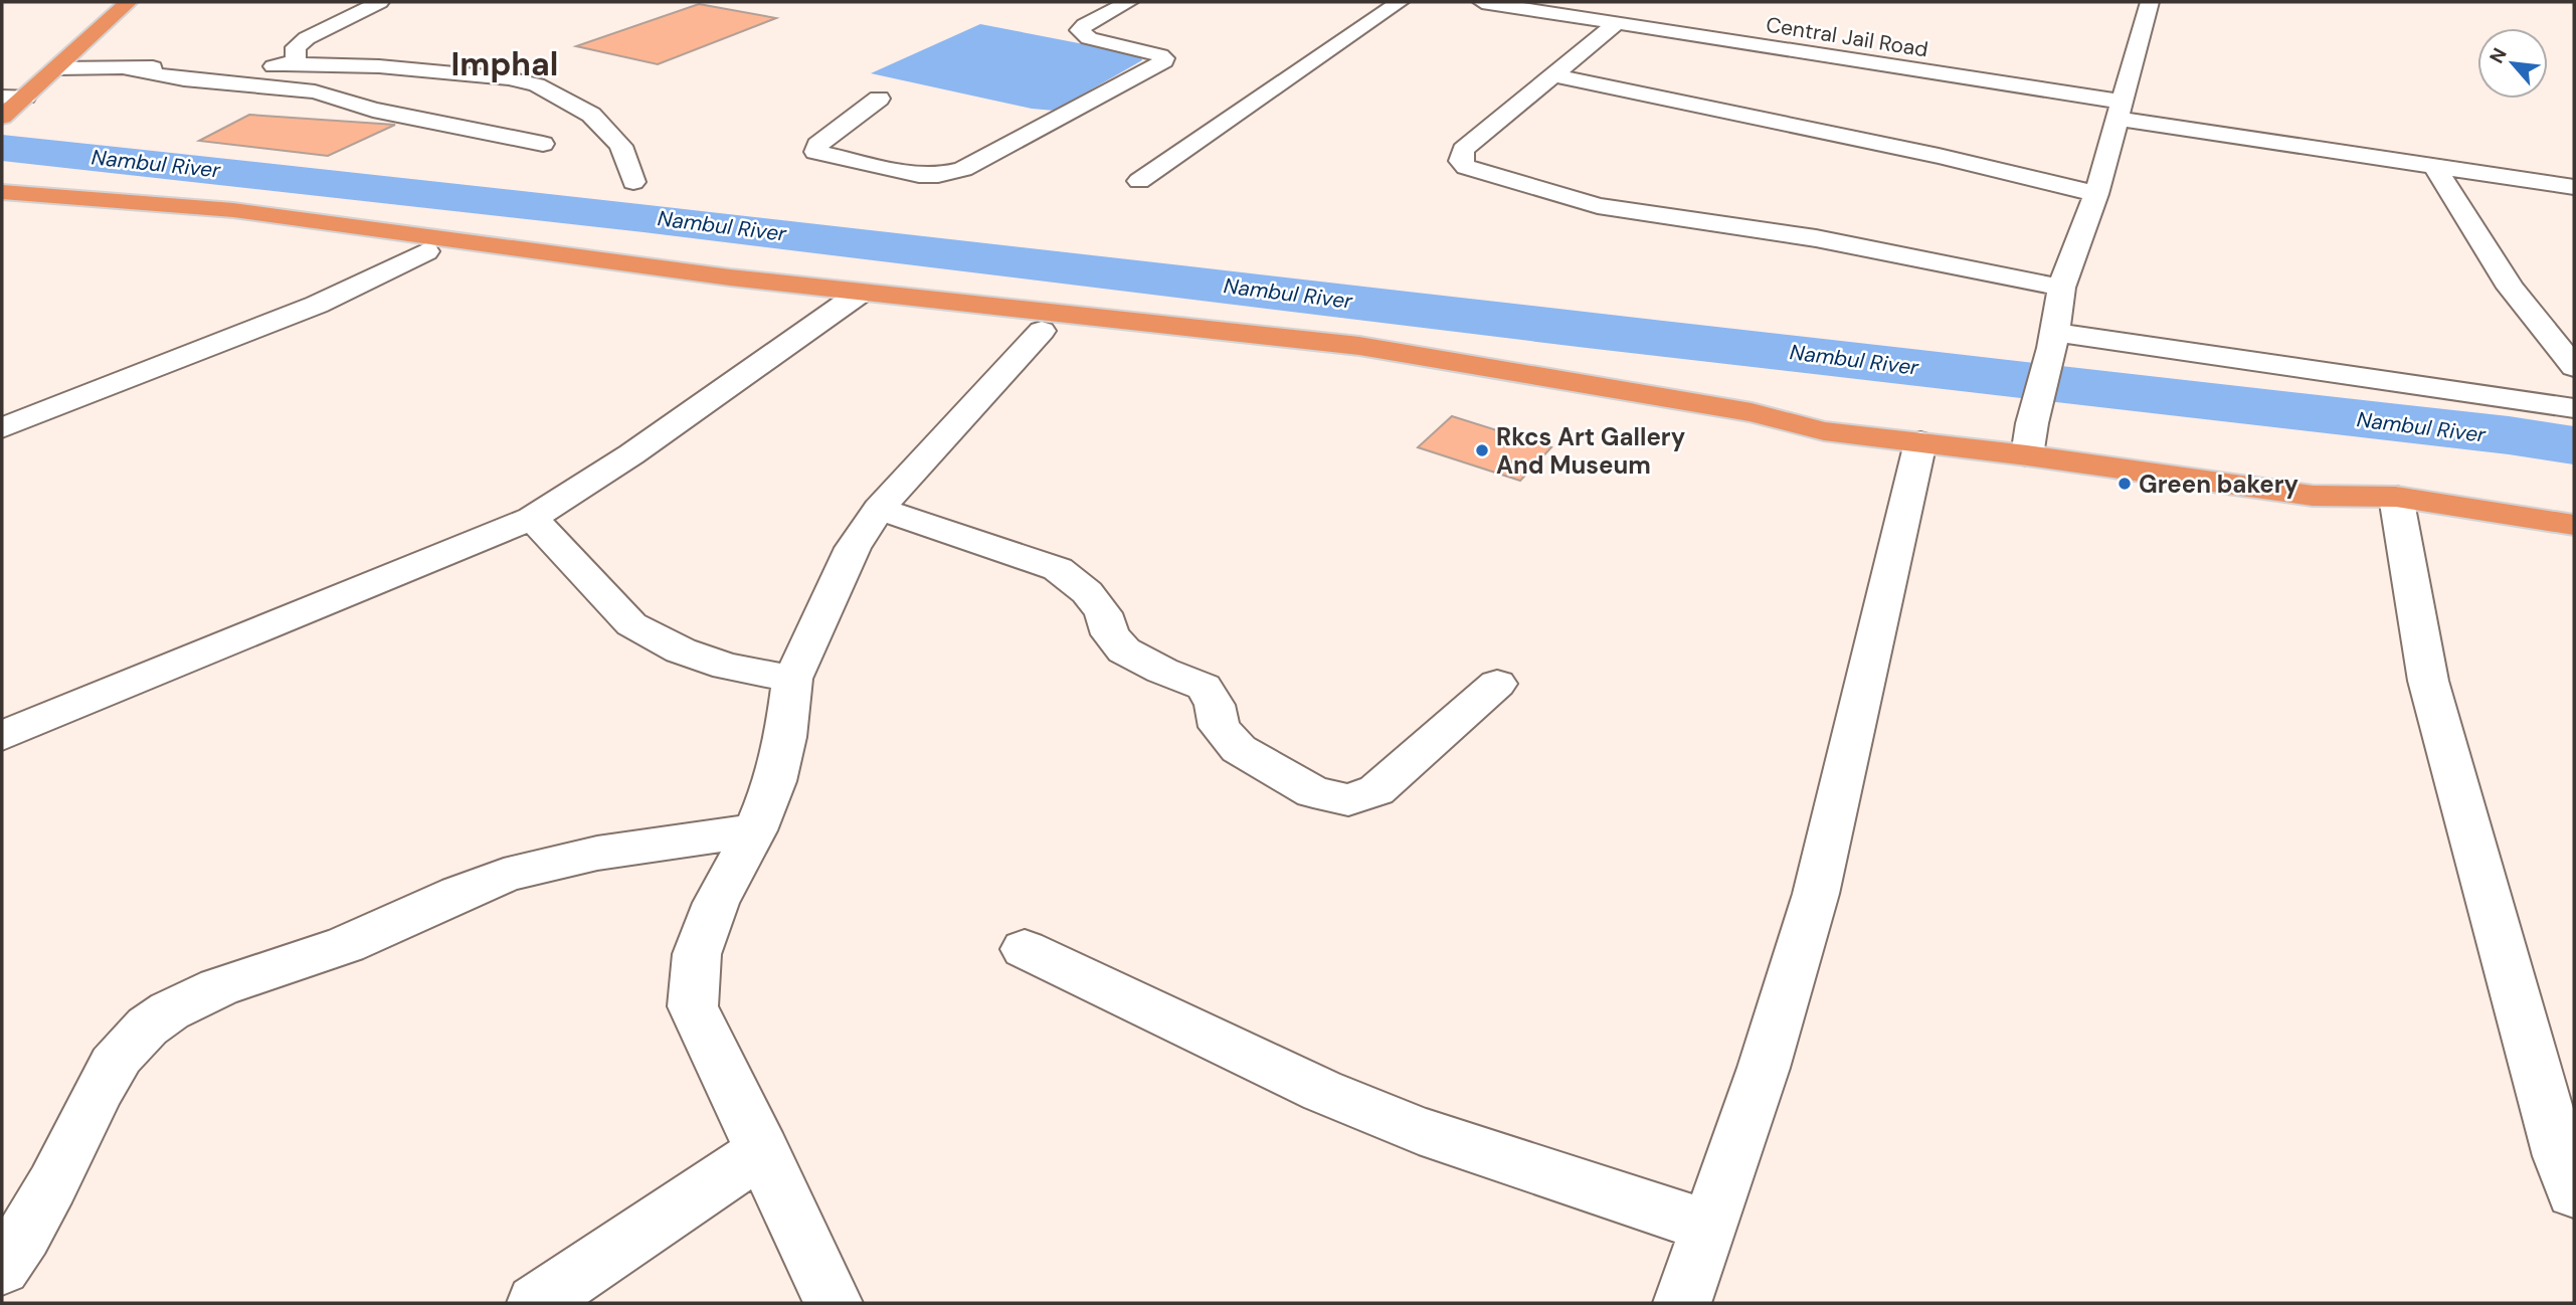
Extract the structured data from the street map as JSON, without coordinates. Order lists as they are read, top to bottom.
{
  "streets": {
    "street": ["Central Jail Road"]
  },
  "districts": ["Imphal"],
  "water": ["Nambul River"],
  "places": ["Rkcs Art Gallery And Museum", "Green bakery"],
  "north": "top left"
}
